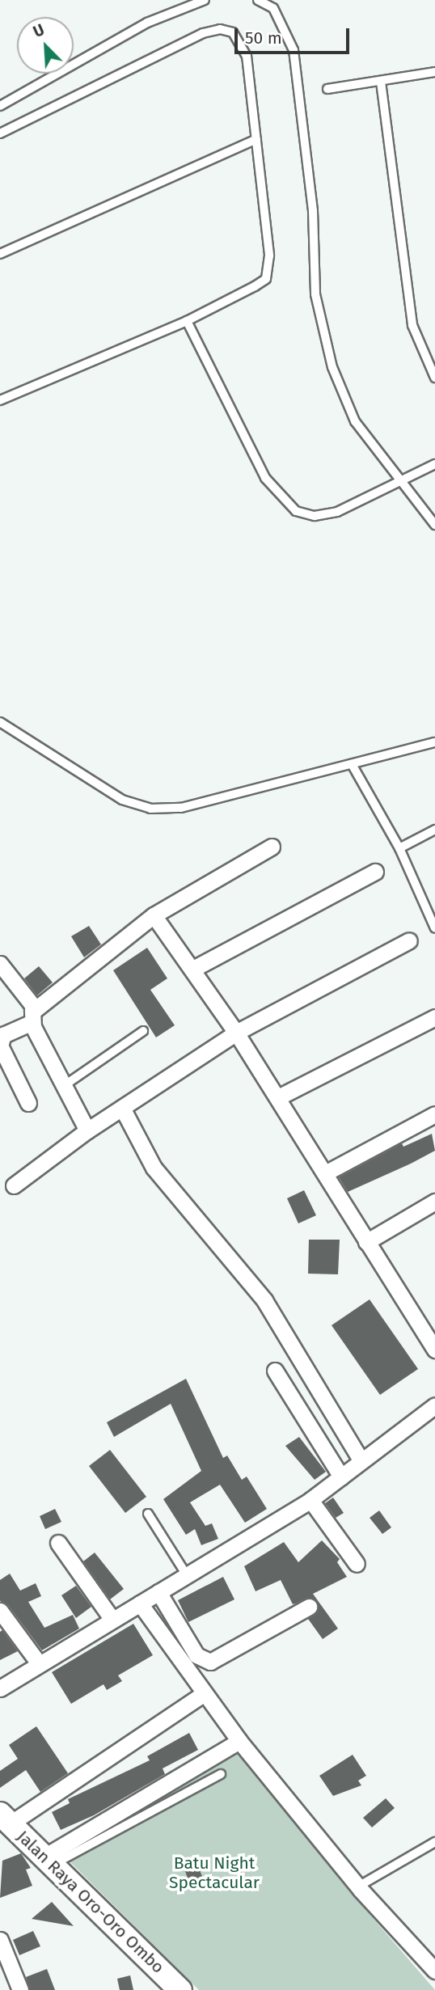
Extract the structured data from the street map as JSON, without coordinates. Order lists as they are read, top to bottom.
{
  "streets": {
    "main road": ["Jalan Raya Oro-Oro Ombo"]
  },
  "parks": ["Batu Night Spectacular"],
  "scale_bar": "50 m",
  "north": "top left"
}
